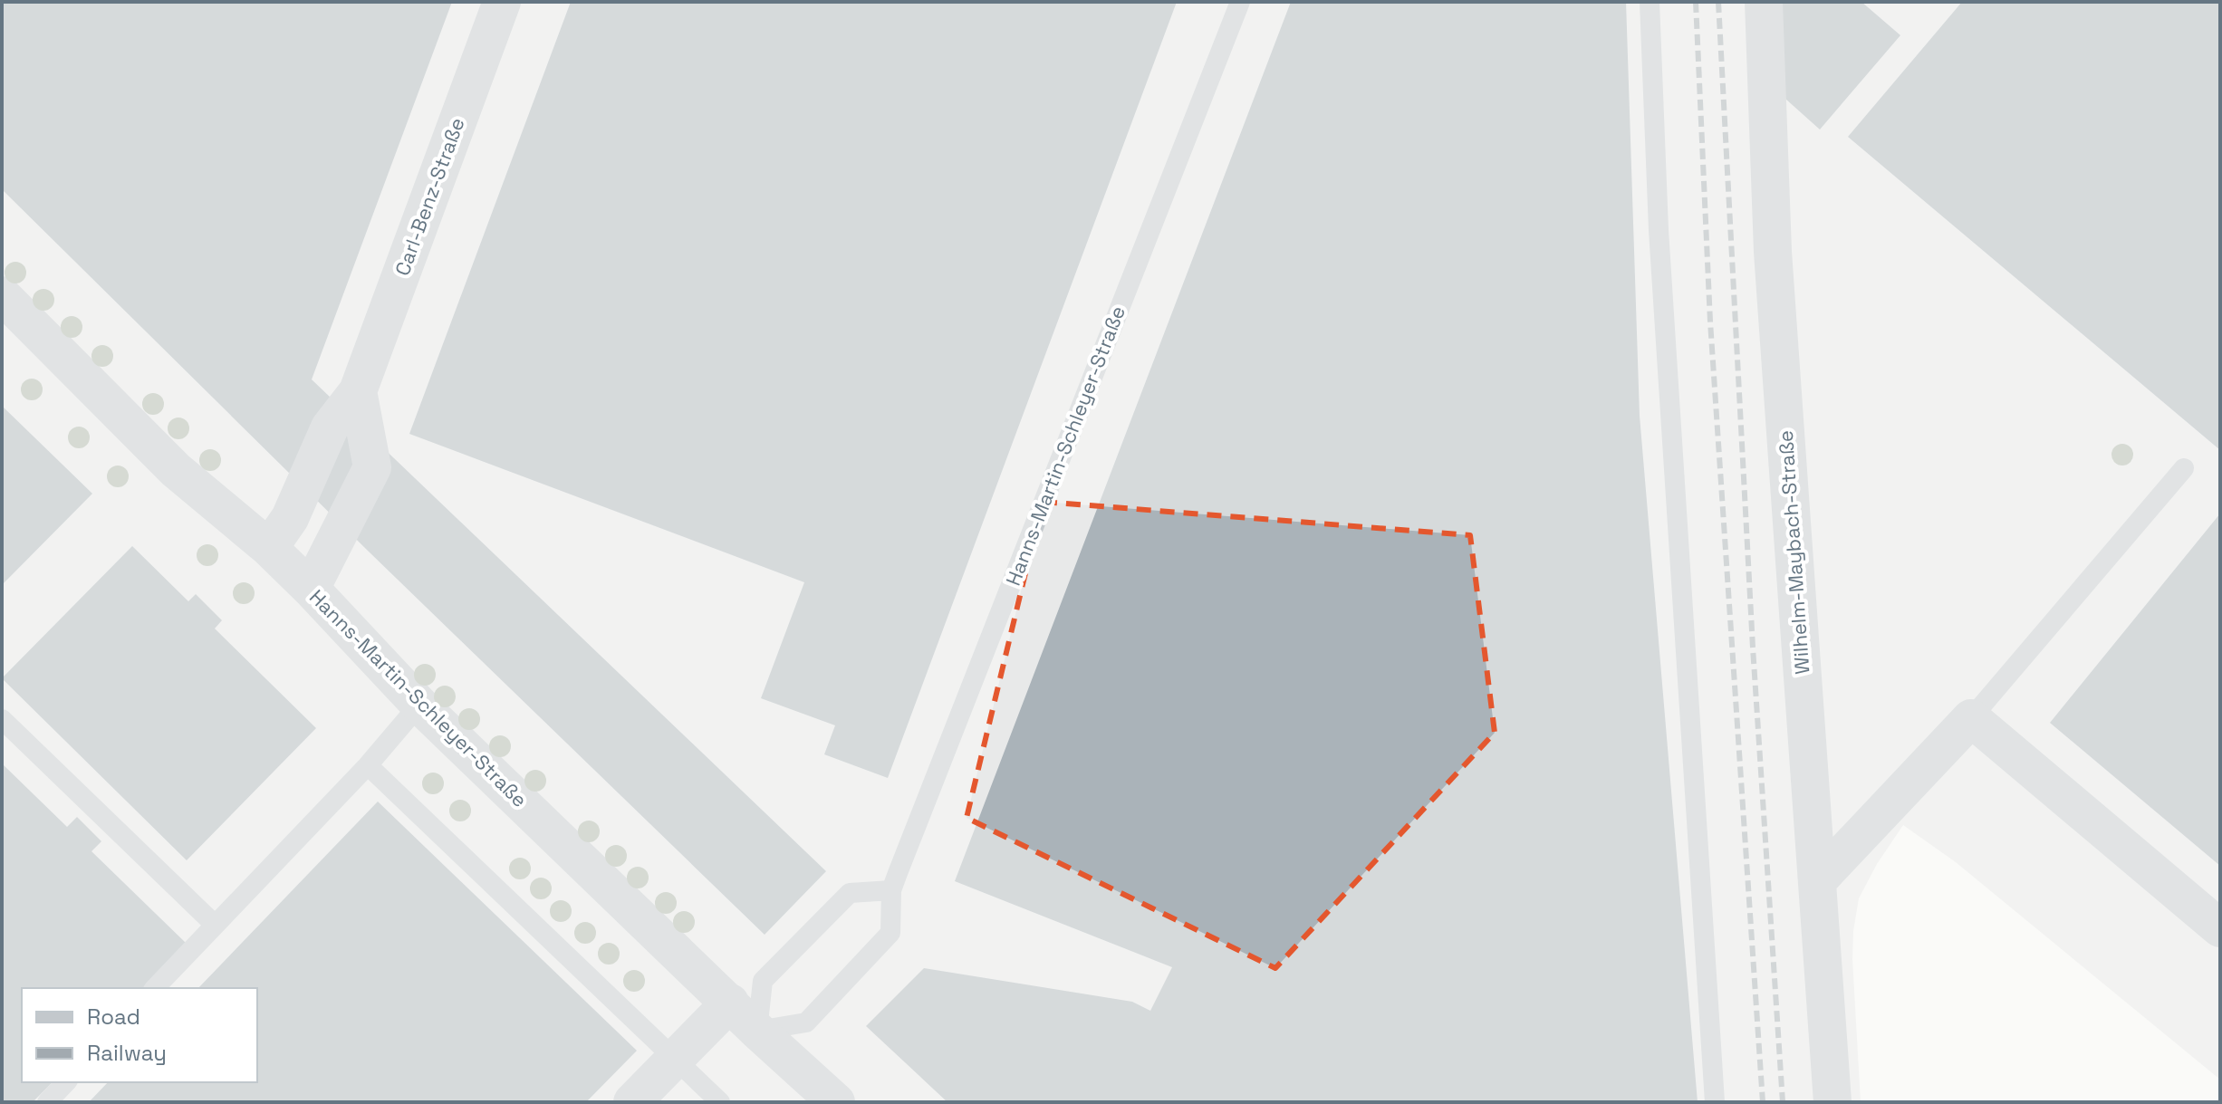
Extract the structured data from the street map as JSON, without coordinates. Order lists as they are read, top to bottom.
{
  "streets": {
    "street": ["Carl-Benz-Straße", "Hanns-Martin-Schleyer-Straße", "Wilhelm-Maybach-Straße"]
  },
  "crossings": [
    ["Carl-Benz-Straße", "Hanns-Martin-Schleyer-Straße"]
  ],
  "legend": ["Road", "Railway"]
}
